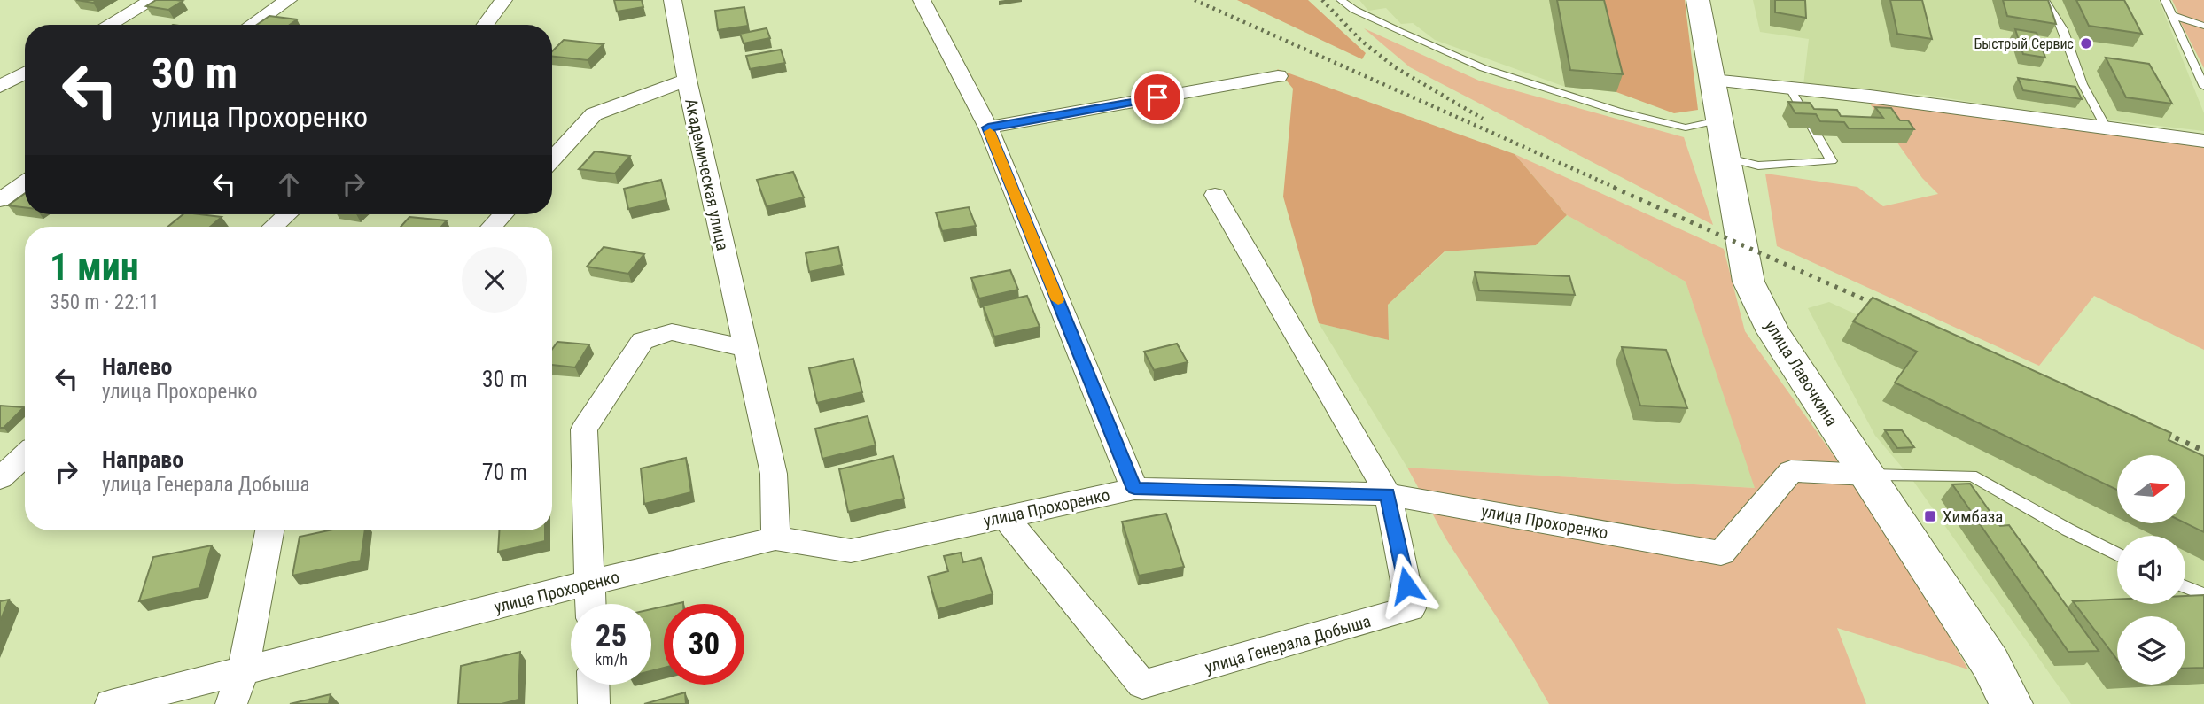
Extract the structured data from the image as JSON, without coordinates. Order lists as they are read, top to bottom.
{
  "streets": {
    "main road": ["улица Лавочкина"],
    "street": ["Академическая улица", "улица Прохоренко", "улица Генерала Добыша"]
  },
  "crossings": [
    ["Академическая улица", "улица Прохоренко"],
    ["улица Лавочкина", "улица Прохоренко"],
    ["улица Прохоренко", "улица Генерала Добыша"]
  ],
  "places": {
    "other": ["Быстрый Сервис"],
    "transit": ["Химбаза"]
  },
  "north": "right",
  "page": {
    "turn": ["30 m", "улица Прохоренко"],
    "heading": ["1 мин", "350 m · 22:11"],
    "list": [
      {
        "name": "Налево",
        "note": "улица Прохоренко",
        "value": "30 m"
      },
      {
        "name": "Направо",
        "note": "улица Генерала Добыша",
        "value": "70 m"
      }
    ],
    "speed": "25 km/h",
    "limit": "30"
  }
}
